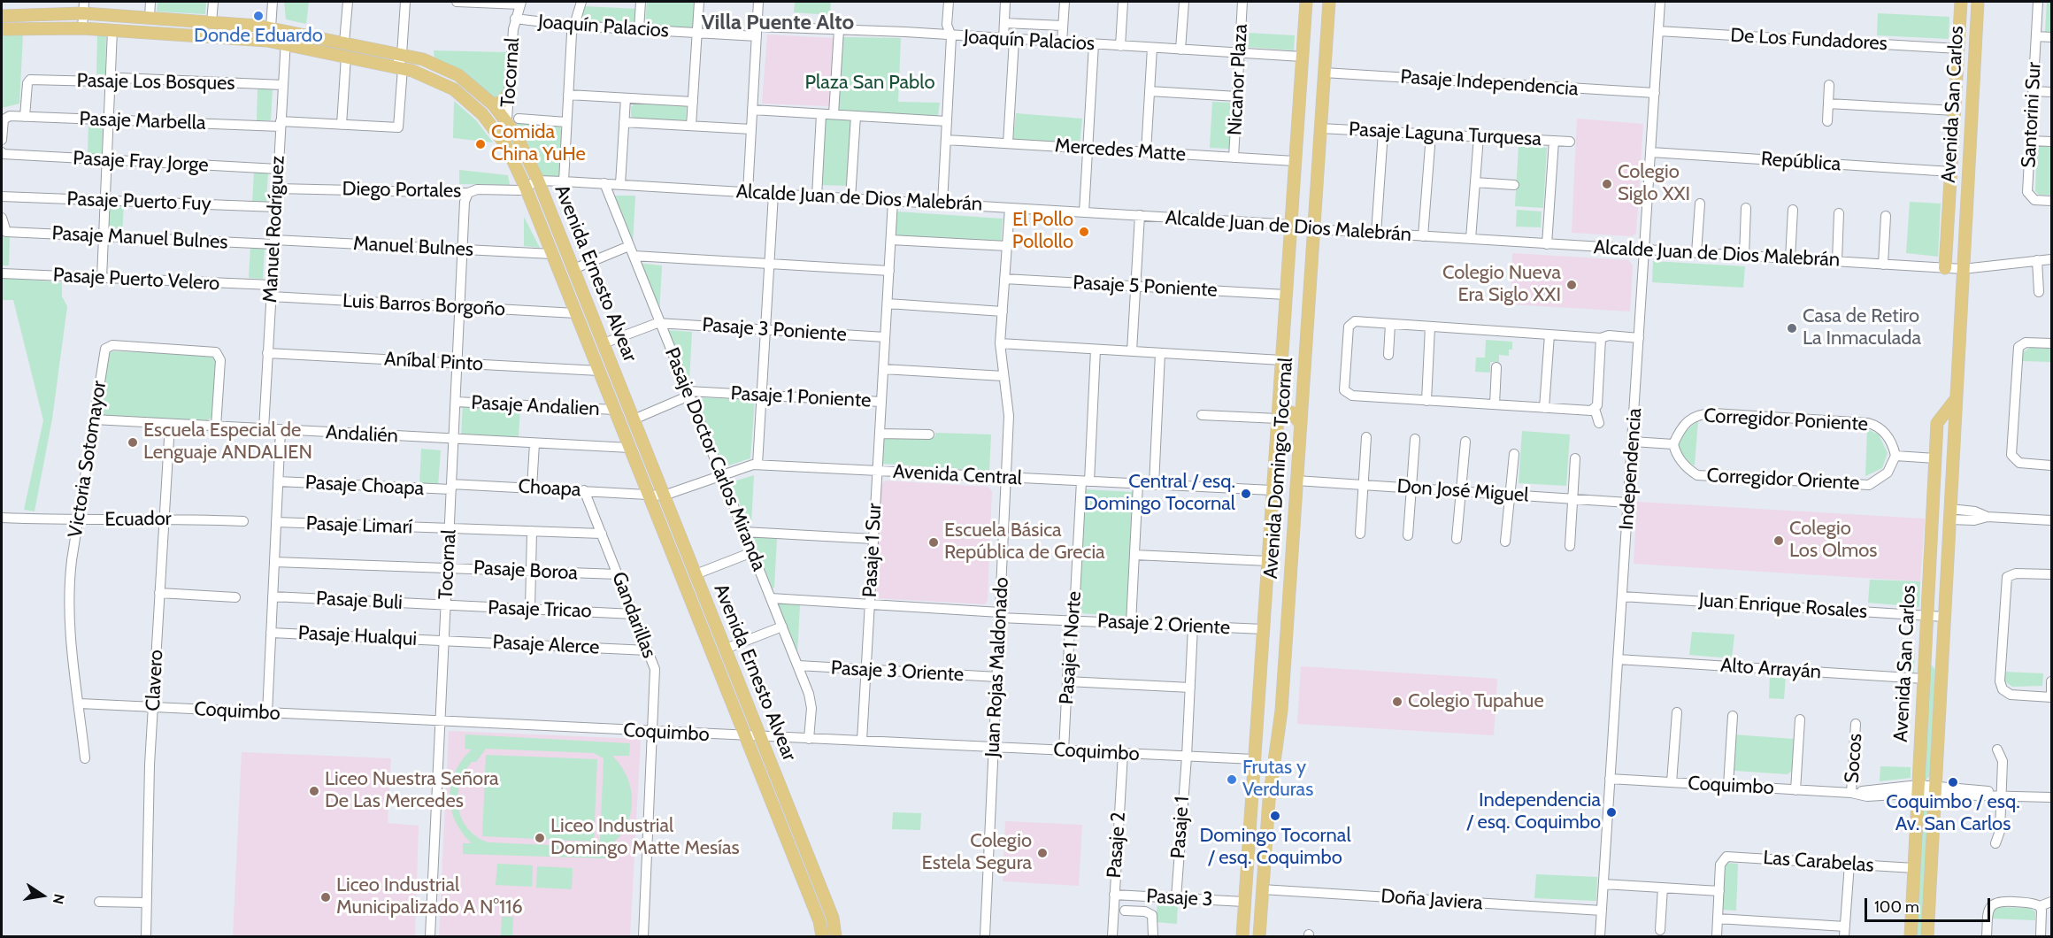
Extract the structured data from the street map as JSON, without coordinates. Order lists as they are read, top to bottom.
{
  "streets": {
    "main road": ["Avenida San Carlos", "Avenida Ernesto Alvear", "Avenida Domingo Tocornal"],
    "street": [
      "Joaquín Palacios",
      "De Los Fundadores",
      "Tocornal",
      "Nicanor Plaza",
      "Pasaje Los Bosques",
      "Pasaje Independencia",
      "Santorini Sur",
      "Pasaje Marbella",
      "Pasaje Laguna Turquesa",
      "Mercedes Matte",
      "Pasaje Fray Jorge",
      "República",
      "Diego Portales",
      "Alcalde Juan de Dios Malebrán",
      "Pasaje Puerto Fuy",
      "Manuel Rodríguez",
      "Pasaje Manuel Bulnes",
      "Manuel Bulnes",
      "Pasaje Puerto Velero",
      "Pasaje 5 Poniente",
      "Luis Barros Borgoño",
      "Pasaje 3 Poniente",
      "Aníbal Pinto",
      "Pasaje 1 Poniente",
      "Pasaje Andalien",
      "Corregidor Poniente",
      "Andalién",
      "Victoria Sotomayor",
      "Pasaje Doctor Carlos Miranda",
      "Independencia",
      "Avenida Central",
      "Corregidor Oriente",
      "Pasaje Choapa",
      "Choapa",
      "Don José Miguel",
      "Ecuador",
      "Pasaje Limarí",
      "Pasaje 1 Sur",
      "Pasaje Boroa",
      "Pasaje Buli",
      "Juan Enrique Rosales",
      "Pasaje Tricao",
      "Gandarillas",
      "Pasaje 2 Oriente",
      "Pasaje Hualqui",
      "Pasaje Alerce",
      "Pasaje 1 Norte",
      "Juan Rojas Maldonado",
      "Alto Arrayán",
      "Pasaje 3 Oriente",
      "Clavero",
      "Coquimbo",
      "Socos",
      "Pasaje 1",
      "Pasaje 2",
      "Las Carabelas",
      "Pasaje 3",
      "Doña Javiera"
    ]
  },
  "crossings": [
    ["Joaquín Palacios", "Tocornal"],
    ["Joaquín Palacios", "Nicanor Plaza"],
    ["Joaquín Palacios", "Avenida Domingo Tocornal"],
    ["De Los Fundadores", "Avenida San Carlos"],
    ["De Los Fundadores", "Independencia"],
    ["Tocornal", "Diego Portales"],
    ["Tocornal", "Manuel Bulnes"],
    ["Tocornal", "Avenida Ernesto Alvear"],
    ["Tocornal", "Luis Barros Borgoño"],
    ["Tocornal", "Aníbal Pinto"],
    ["Tocornal", "Pasaje Andalien"],
    ["Tocornal", "Andalién"],
    ["Tocornal", "Pasaje Choapa"],
    ["Tocornal", "Choapa"],
    ["Tocornal", "Pasaje Limarí"],
    ["Tocornal", "Pasaje Boroa"],
    ["Tocornal", "Pasaje Buli"],
    ["Tocornal", "Pasaje Tricao"],
    ["Tocornal", "Pasaje Hualqui"],
    ["Tocornal", "Pasaje Alerce"],
    ["Tocornal", "Coquimbo"],
    ["Nicanor Plaza", "Mercedes Matte"],
    ["Pasaje Los Bosques", "Pasaje Marbella"],
    ["Pasaje Los Bosques", "Manuel Rodríguez"],
    ["Pasaje Independencia", "Avenida Domingo Tocornal"],
    ["Pasaje Independencia", "Independencia"],
    ["Avenida San Carlos", "República"],
    ["Avenida San Carlos", "Alcalde Juan de Dios Malebrán"],
    ["Avenida San Carlos", "Juan Enrique Rosales"],
    ["Avenida San Carlos", "Alto Arrayán"],
    ["Avenida San Carlos", "Coquimbo"],
    ["Avenida San Carlos", "Las Carabelas"],
    ["Pasaje Marbella", "Manuel Rodríguez"],
    ["Pasaje Marbella", "Avenida Ernesto Alvear"],
    ["Pasaje Laguna Turquesa", "Avenida Domingo Tocornal"],
    ["Mercedes Matte", "Avenida Domingo Tocornal"],
    ["Pasaje Fray Jorge", "Manuel Rodríguez"],
    ["República", "Independencia"],
    ["Diego Portales", "Alcalde Juan de Dios Malebrán"],
    ["Diego Portales", "Manuel Rodríguez"],
    ["Diego Portales", "Avenida Ernesto Alvear"],
    ["Alcalde Juan de Dios Malebrán", "Avenida Ernesto Alvear"],
    ["Alcalde Juan de Dios Malebrán", "Pasaje Doctor Carlos Miranda"],
    ["Alcalde Juan de Dios Malebrán", "Avenida Domingo Tocornal"],
    ["Alcalde Juan de Dios Malebrán", "Independencia"],
    ["Alcalde Juan de Dios Malebrán", "Pasaje 1 Sur"],
    ["Alcalde Juan de Dios Malebrán", "Juan Rojas Maldonado"],
    ["Pasaje Puerto Fuy", "Manuel Rodríguez"],
    ["Manuel Rodríguez", "Pasaje Manuel Bulnes"],
    ["Manuel Rodríguez", "Manuel Bulnes"],
    ["Manuel Rodríguez", "Avenida Ernesto Alvear"],
    ["Manuel Rodríguez", "Pasaje Puerto Velero"],
    ["Manuel Rodríguez", "Luis Barros Borgoño"],
    ["Manuel Rodríguez", "Aníbal Pinto"],
    ["Manuel Rodríguez", "Andalién"],
    ["Pasaje Manuel Bulnes", "Manuel Bulnes"],
    ["Manuel Bulnes", "Avenida Ernesto Alvear"],
    ["Avenida Ernesto Alvear", "Luis Barros Borgoño"],
    ["Avenida Ernesto Alvear", "Pasaje 3 Poniente"],
    ["Avenida Ernesto Alvear", "Aníbal Pinto"],
    ["Avenida Ernesto Alvear", "Pasaje 1 Poniente"],
    ["Avenida Ernesto Alvear", "Pasaje Andalien"],
    ["Avenida Ernesto Alvear", "Andalién"],
    ["Avenida Ernesto Alvear", "Avenida Central"],
    ["Avenida Ernesto Alvear", "Choapa"],
    ["Avenida Ernesto Alvear", "Coquimbo"],
    ["Pasaje 5 Poniente", "Avenida Domingo Tocornal"],
    ["Pasaje 5 Poniente", "Juan Rojas Maldonado"],
    ["Pasaje 3 Poniente", "Pasaje Doctor Carlos Miranda"],
    ["Pasaje 3 Poniente", "Pasaje 1 Sur"],
    ["Pasaje 1 Poniente", "Pasaje Doctor Carlos Miranda"],
    ["Pasaje 1 Poniente", "Pasaje 1 Sur"],
    ["Corregidor Poniente", "Corregidor Oriente"],
    ["Andalién", "Victoria Sotomayor"],
    ["Andalién", "Clavero"],
    ["Victoria Sotomayor", "Ecuador"],
    ["Victoria Sotomayor", "Coquimbo"],
    ["Pasaje Doctor Carlos Miranda", "Avenida Central"],
    ["Pasaje Doctor Carlos Miranda", "Pasaje 2 Oriente"],
    ["Pasaje Doctor Carlos Miranda", "Pasaje 3 Oriente"],
    ["Pasaje Doctor Carlos Miranda", "Coquimbo"],
    ["Avenida Domingo Tocornal", "Avenida Central"],
    ["Avenida Domingo Tocornal", "Don José Miguel"],
    ["Avenida Domingo Tocornal", "Pasaje 2 Oriente"],
    ["Avenida Domingo Tocornal", "Coquimbo"],
    ["Avenida Domingo Tocornal", "Pasaje 3"],
    ["Avenida Domingo Tocornal", "Doña Javiera"],
    ["Independencia", "Don José Miguel"],
    ["Independencia", "Juan Enrique Rosales"],
    ["Independencia", "Alto Arrayán"],
    ["Independencia", "Coquimbo"],
    ["Independencia", "Doña Javiera"],
    ["Avenida Central", "Choapa"],
    ["Avenida Central", "Pasaje 1 Sur"],
    ["Avenida Central", "Pasaje 1 Norte"],
    ["Avenida Central", "Juan Rojas Maldonado"],
    ["Pasaje Choapa", "Choapa"],
    ["Choapa", "Gandarillas"],
    ["Ecuador", "Clavero"],
    ["Pasaje Limarí", "Gandarillas"],
    ["Pasaje 1 Sur", "Pasaje 2 Oriente"],
    ["Pasaje 1 Sur", "Pasaje 3 Oriente"],
    ["Pasaje 1 Sur", "Coquimbo"],
    ["Pasaje Boroa", "Gandarillas"],
    ["Pasaje Buli", "Pasaje Tricao"],
    ["Pasaje Tricao", "Gandarillas"],
    ["Gandarillas", "Pasaje Alerce"],
    ["Gandarillas", "Coquimbo"],
    ["Pasaje 2 Oriente", "Pasaje 1 Norte"],
    ["Pasaje 2 Oriente", "Juan Rojas Maldonado"],
    ["Pasaje 2 Oriente", "Pasaje 1"],
    ["Pasaje Hualqui", "Pasaje Alerce"],
    ["Pasaje 1 Norte", "Coquimbo"],
    ["Juan Rojas Maldonado", "Pasaje 3 Oriente"],
    ["Juan Rojas Maldonado", "Coquimbo"],
    ["Clavero", "Coquimbo"],
    ["Coquimbo", "Socos"],
    ["Coquimbo", "Pasaje 1"],
    ["Coquimbo", "Pasaje 2"],
    ["Pasaje 1", "Pasaje 3"],
    ["Pasaje 2", "Pasaje 3"]
  ],
  "districts": ["Villa Puente Alto"],
  "parks": ["Plaza San Pablo"],
  "places": [
    "Donde Eduardo",
    "Comida China YuHe",
    "Colegio Siglo XXI",
    "El Pollo Pollollo",
    "Colegio Nueva Era Siglo XXI",
    "Casa de Retiro La Inmaculada",
    "Escuela Especial de Lenguaje ANDALIEN",
    "Central / esq. Domingo Tocornal",
    "Colegio Los Olmos",
    "Escuela Básica República de Grecia",
    "Colegio Tupahue",
    "Frutas y Verduras",
    "Coquimbo / esq. Av. San Carlos",
    "Liceo Nuestra Señora De Las Mercedes",
    "Independencia / esq. Coquimbo",
    "Domingo Tocornal / esq. Coquimbo",
    "Liceo Industrial Domingo Matte Mesías",
    "Colegio Estela Segura",
    "Liceo Industrial Municipalizado A N°116"
  ],
  "scale_bar": "100 m",
  "north": "right"
}
